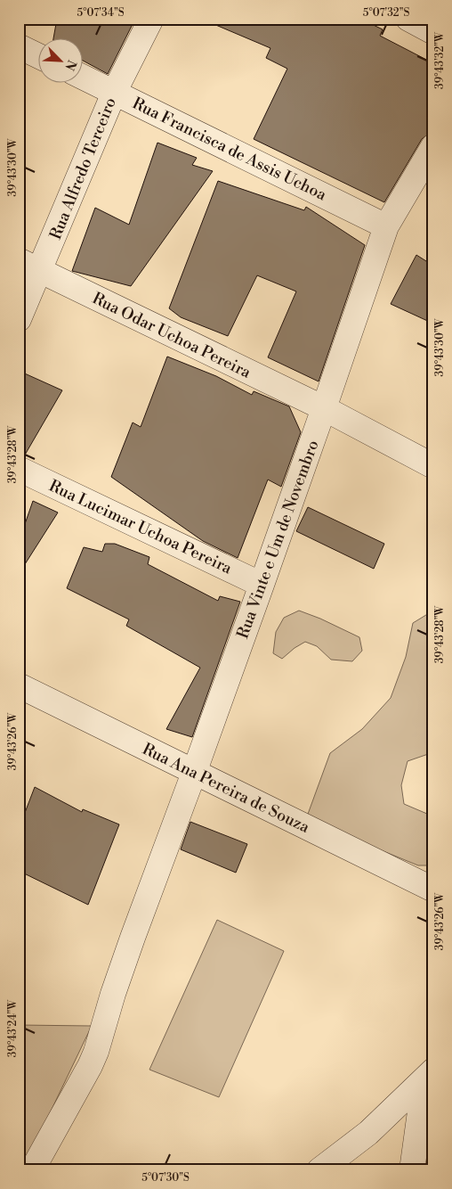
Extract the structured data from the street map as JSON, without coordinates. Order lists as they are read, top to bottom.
{
  "streets": {
    "street": [
      "Rua Francisca de Assis Uchoa",
      "Rua Alfredo Terceiro",
      "Rua Odar Uchoa Pereira",
      "Rua Lucimar Uchoa Pereira",
      "Rua Vinte e Um de Novembro",
      "Rua Ana Pereira de Souza"
    ]
  },
  "crossings": [
    ["Rua Francisca de Assis Uchoa", "Rua Alfredo Terceiro"],
    ["Rua Francisca de Assis Uchoa", "Rua Vinte e Um de Novembro"],
    ["Rua Alfredo Terceiro", "Rua Odar Uchoa Pereira"],
    ["Rua Odar Uchoa Pereira", "Rua Vinte e Um de Novembro"],
    ["Rua Lucimar Uchoa Pereira", "Rua Vinte e Um de Novembro"],
    ["Rua Vinte e Um de Novembro", "Rua Ana Pereira de Souza"]
  ],
  "north": "bottom right",
  "coordinates": [
    "5°07'34\"S",
    "5°07'32\"S",
    "39°43'32\"W",
    "39°43'30\"W",
    "39°43'28\"W",
    "39°43'26\"W",
    "39°43'24\"W",
    "5°07'30\"S"
  ]
}
